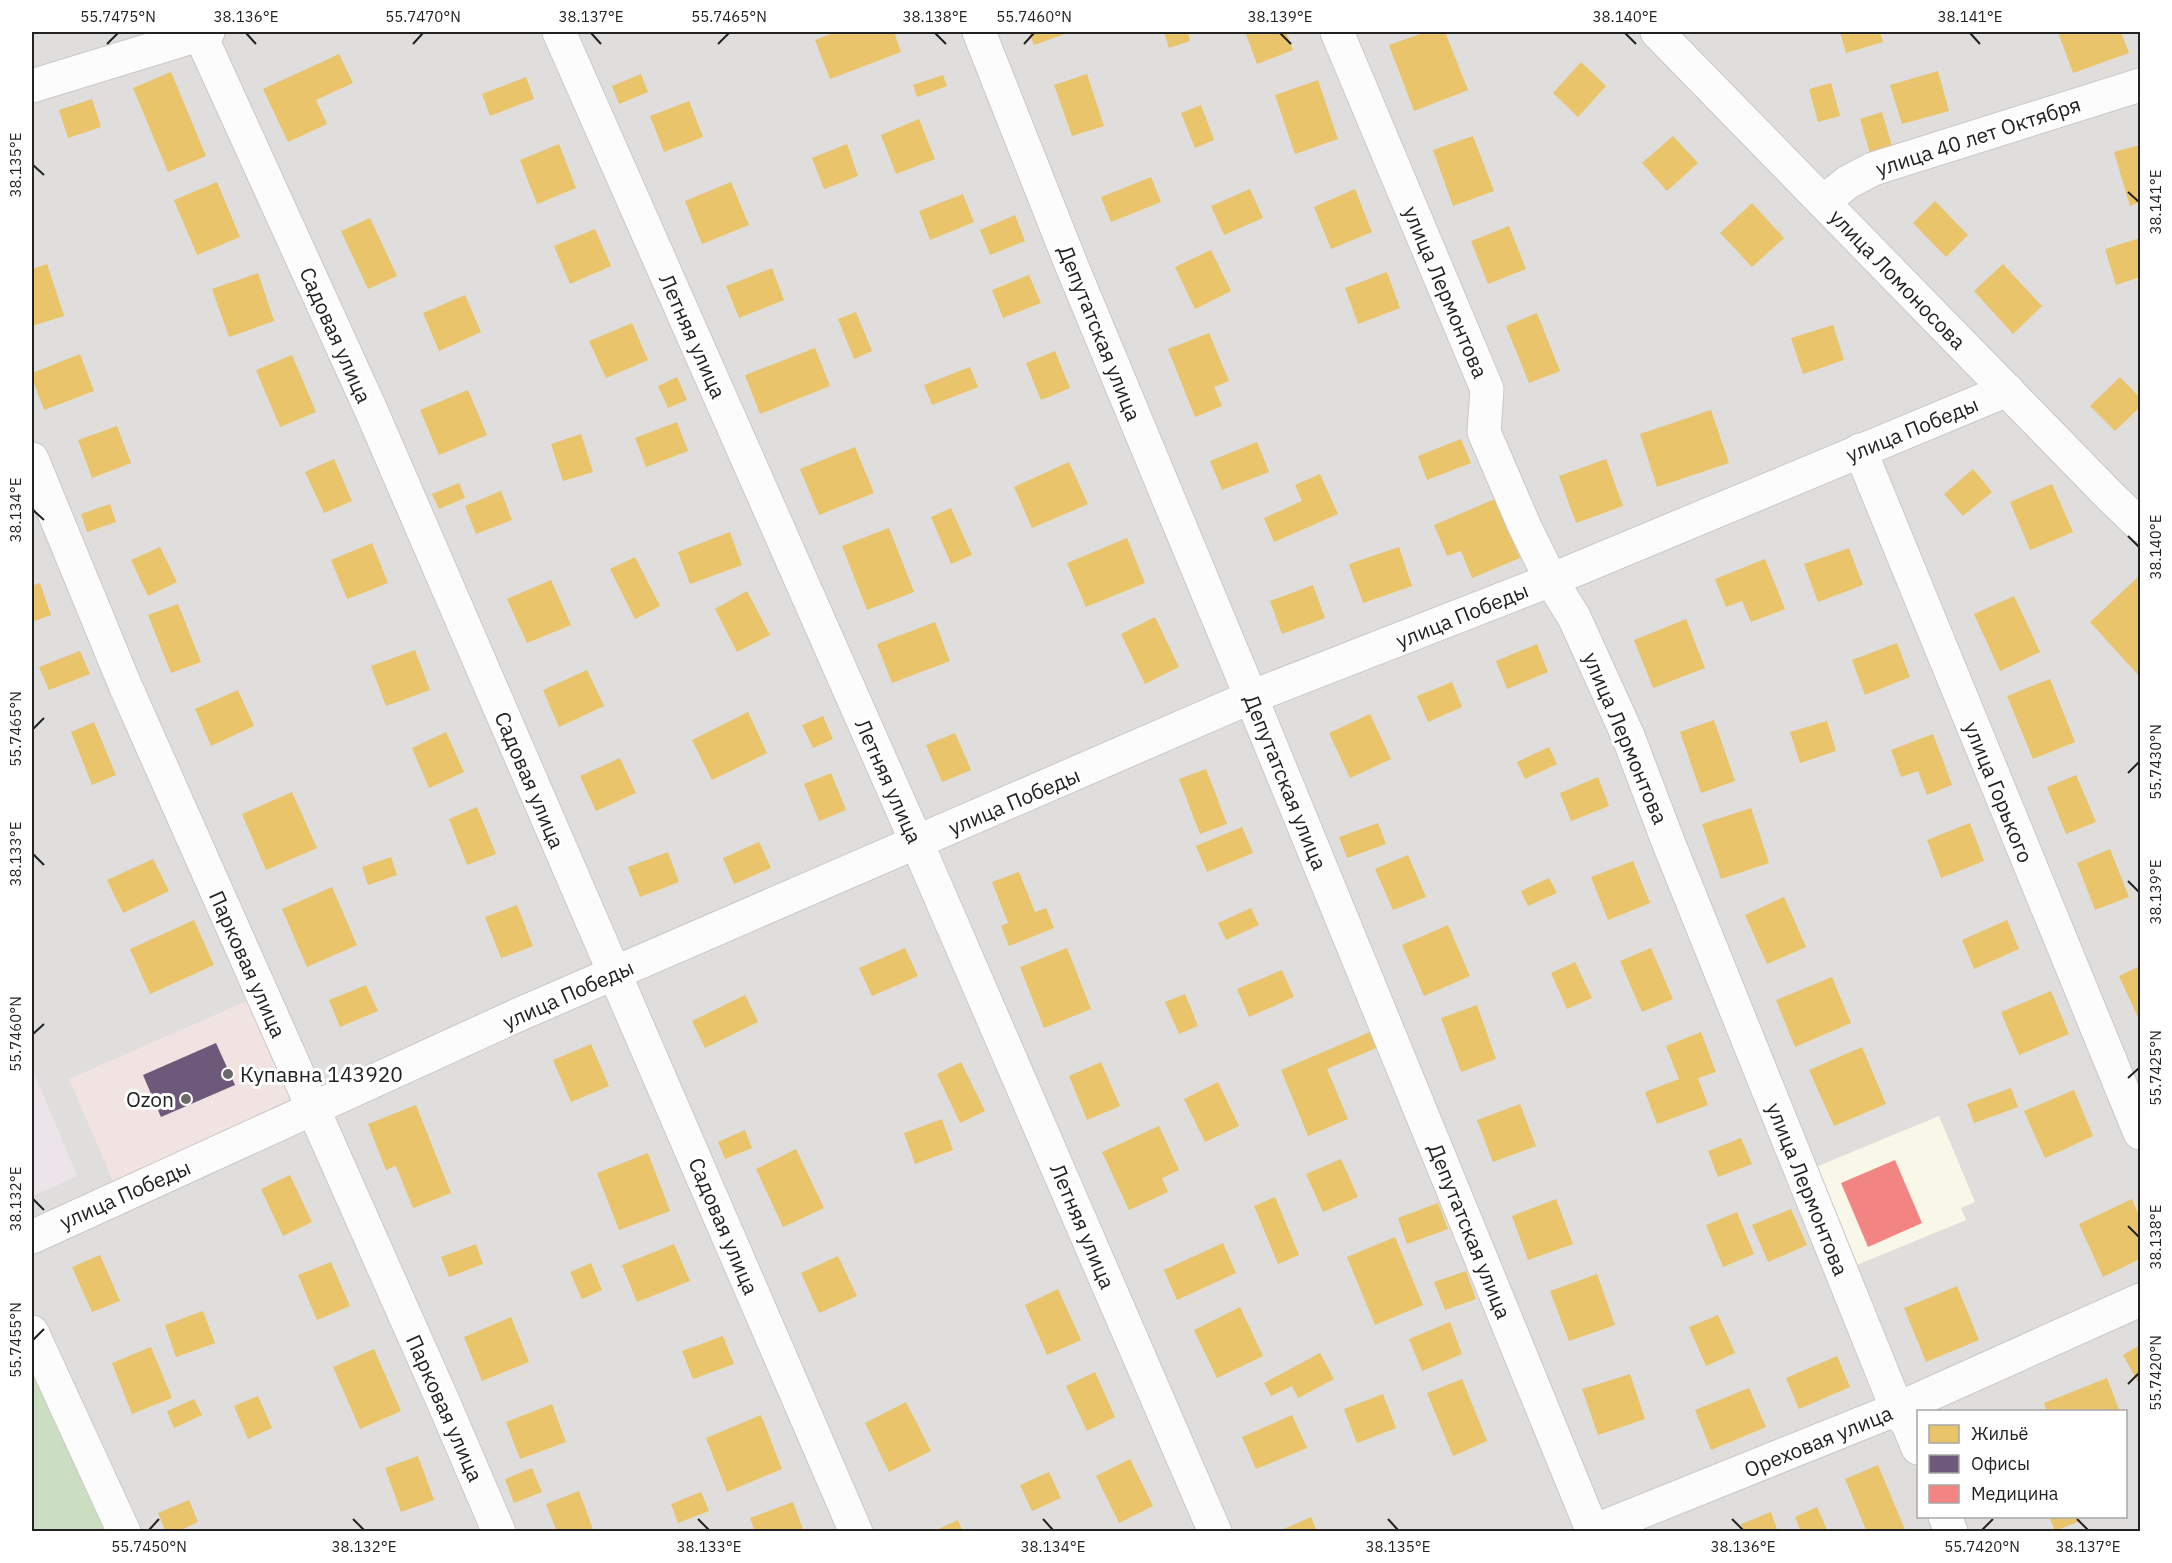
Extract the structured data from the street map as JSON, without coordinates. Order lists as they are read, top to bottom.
{
  "streets": {
    "street": [
      "улица 40 лет Октября",
      "улица Ломоносова",
      "улица Лермонтова",
      "Депутатская улица",
      "Садовая улица",
      "Летняя улица",
      "улица Победы",
      "улица Горького",
      "Парковая улица",
      "Ореховая улица"
    ]
  },
  "crossings": [
    ["улица 40 лет Октября", "улица Ломоносова"],
    ["улица Ломоносова", "улица Победы"],
    ["улица Лермонтова", "улица Победы"],
    ["улица Лермонтова", "Ореховая улица"],
    ["Депутатская улица", "улица Победы"],
    ["Депутатская улица", "Ореховая улица"],
    ["Садовая улица", "улица Победы"],
    ["Летняя улица", "улица Победы"],
    ["улица Победы", "улица Горького"],
    ["улица Победы", "Парковая улица"]
  ],
  "places": ["Купавна 143920", "Ozon"],
  "legend": ["Жильё", "Офисы", "Медицина"],
  "coordinates": [
    "55.7475°N",
    "38.136°E",
    "55.7470°N",
    "38.137°E",
    "55.7465°N",
    "38.138°E",
    "55.7460°N",
    "38.139°E",
    "38.140°E",
    "38.141°E",
    "38.135°E",
    "38.134°E",
    "55.7430°N",
    "38.133°E",
    "55.7425°N",
    "38.132°E",
    "55.7455°N",
    "55.7420°N",
    "55.7450°N"
  ]
}
